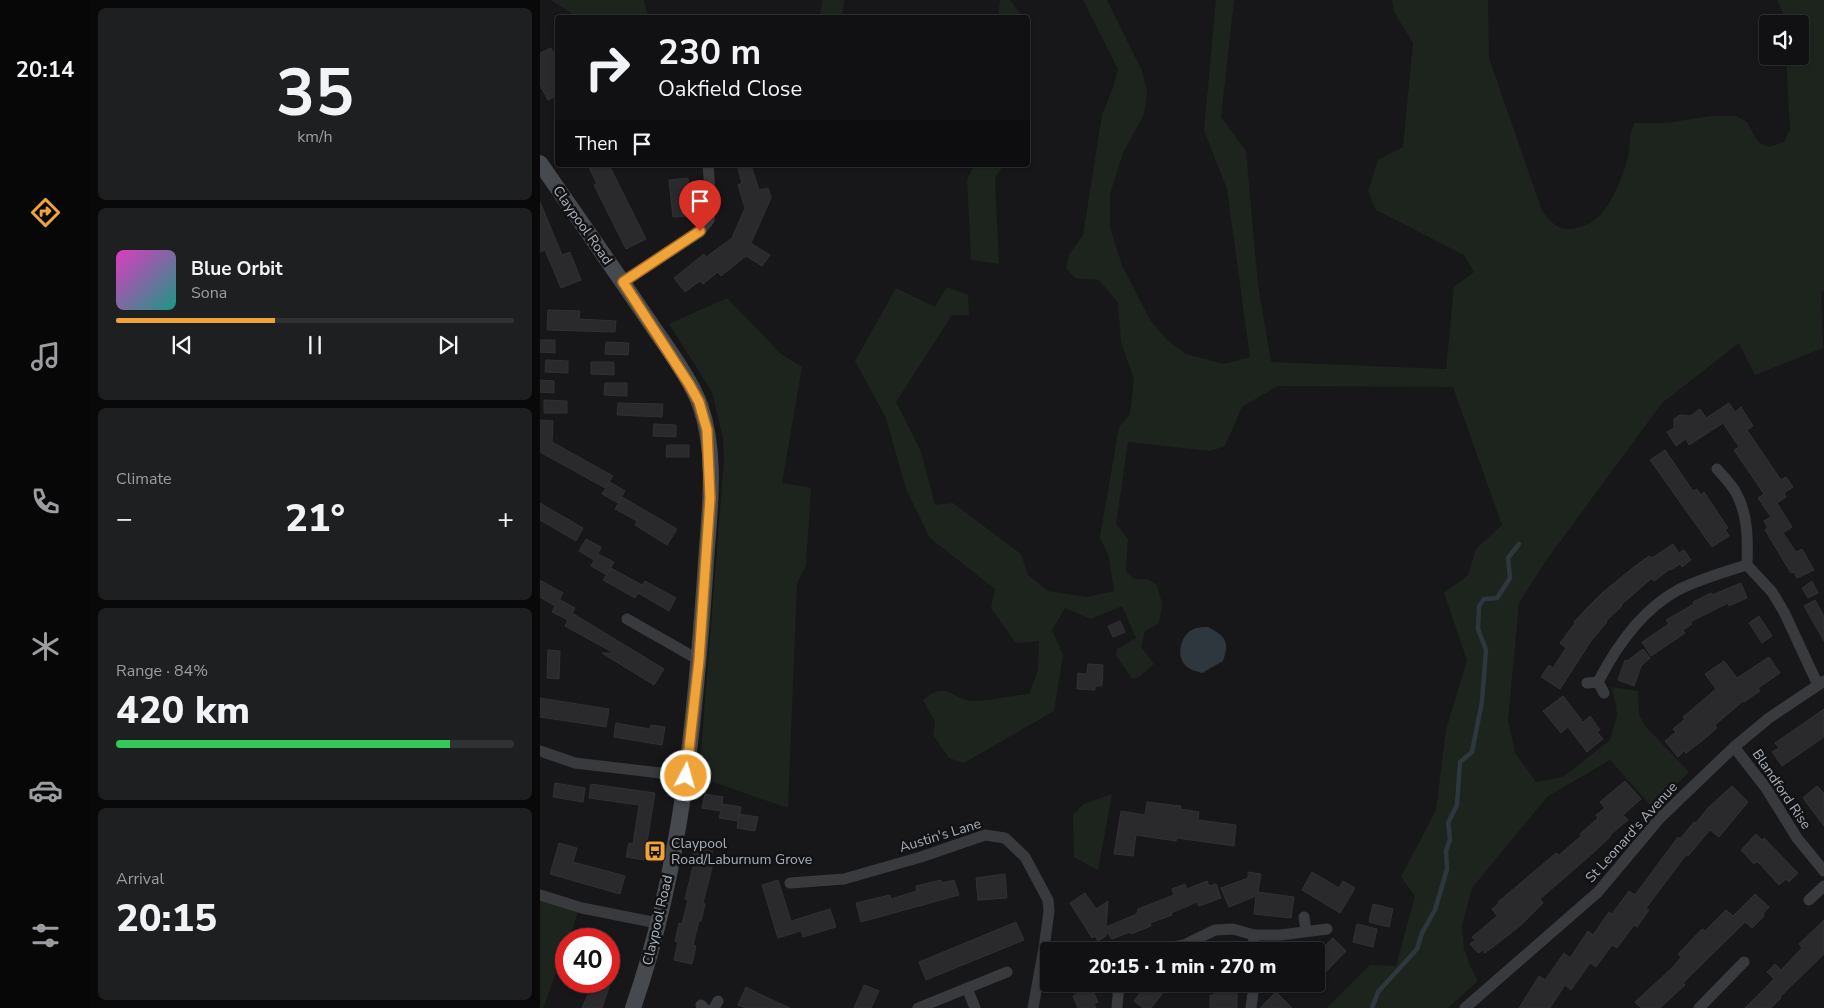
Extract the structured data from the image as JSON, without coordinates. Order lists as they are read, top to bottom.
{
  "streets": {
    "street": [
      "Claypool Road",
      "Blandford Rise",
      "St Leonard's Avenue",
      "Austin's Lane"
    ]
  },
  "crossings": [
    ["Blandford Rise", "St Leonard's Avenue"]
  ],
  "places": {
    "bus stop": ["Claypool Road/Laburnum Grove"]
  },
  "page": {
    "tabs": "20:14",
    "tile": [
      ["35", "km/h"],
      "Climate",
      ["Range · 84%", "420 km"],
      ["Arrival", "20:15"]
    ],
    "turn": ["230 m", "Oakfield Close"],
    "then": "Then",
    "song": ["Blue Orbit", "Sona"],
    "heat": ["−", "21°", "+"],
    "limit": "40",
    "trip": "20:15 · 1 min · 270 m"
  }
}
